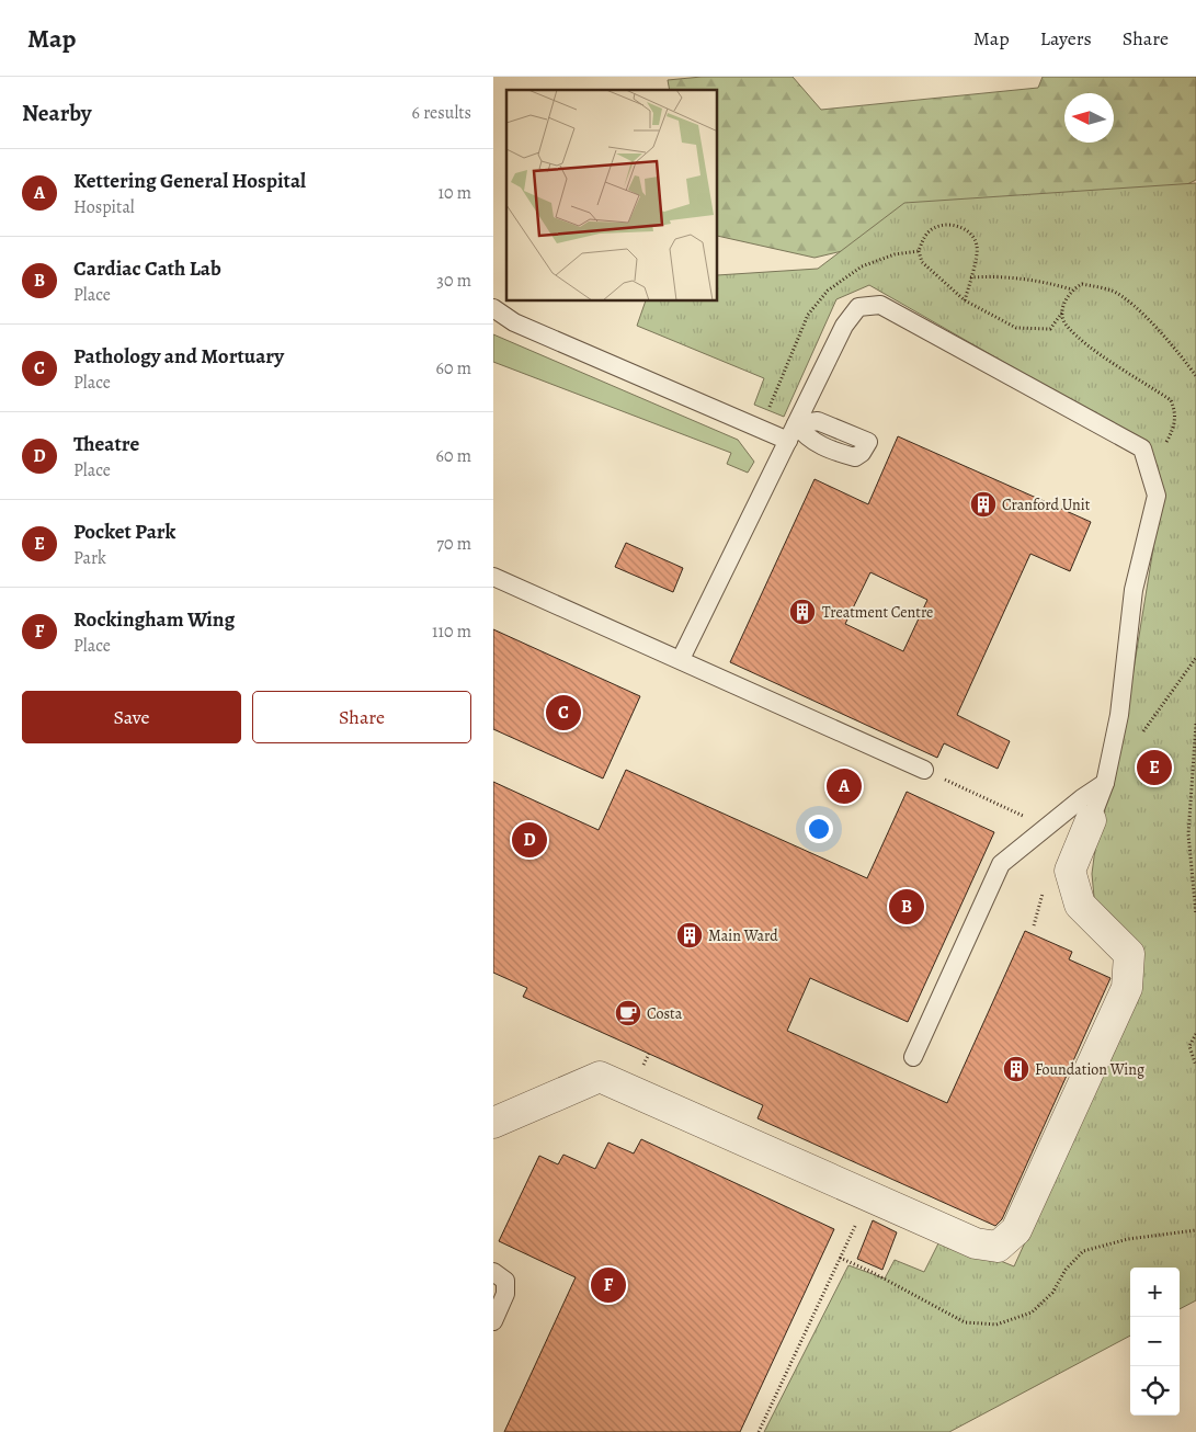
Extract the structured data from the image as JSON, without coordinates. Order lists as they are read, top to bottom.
{
  "places": {
    "building": [
      "Cranford Unit",
      "Treatment Centre",
      "Main Ward",
      "Foundation Wing"
    ],
    "cafe": ["Costa"]
  },
  "north": "left",
  "page": {
    "header": "Map",
    "nav": ["Map", "Layers", "Share"],
    "heading": ["Nearby", "6 results"],
    "list": [
      {
        "mark": "A",
        "name": "Kettering General Hospital",
        "note": "Hospital",
        "value": "10 m"
      },
      {
        "mark": "B",
        "name": "Cardiac Cath Lab",
        "note": "Place",
        "value": "30 m"
      },
      {
        "mark": "C",
        "name": "Pathology and Mortuary",
        "note": "Place",
        "value": "60 m"
      },
      {
        "mark": "D",
        "name": "Theatre",
        "note": "Place",
        "value": "60 m"
      },
      {
        "mark": "E",
        "name": "Pocket Park",
        "note": "Park",
        "value": "70 m"
      },
      {
        "mark": "F",
        "name": "Rockingham Wing",
        "note": "Place",
        "value": "110 m"
      }
    ],
    "buttons": ["Save", "Share"],
    "pins": [
      "C",
      "E",
      "A",
      "D",
      "B",
      "F"
    ],
    "map_buttons": ["+", "−"]
  }
}
